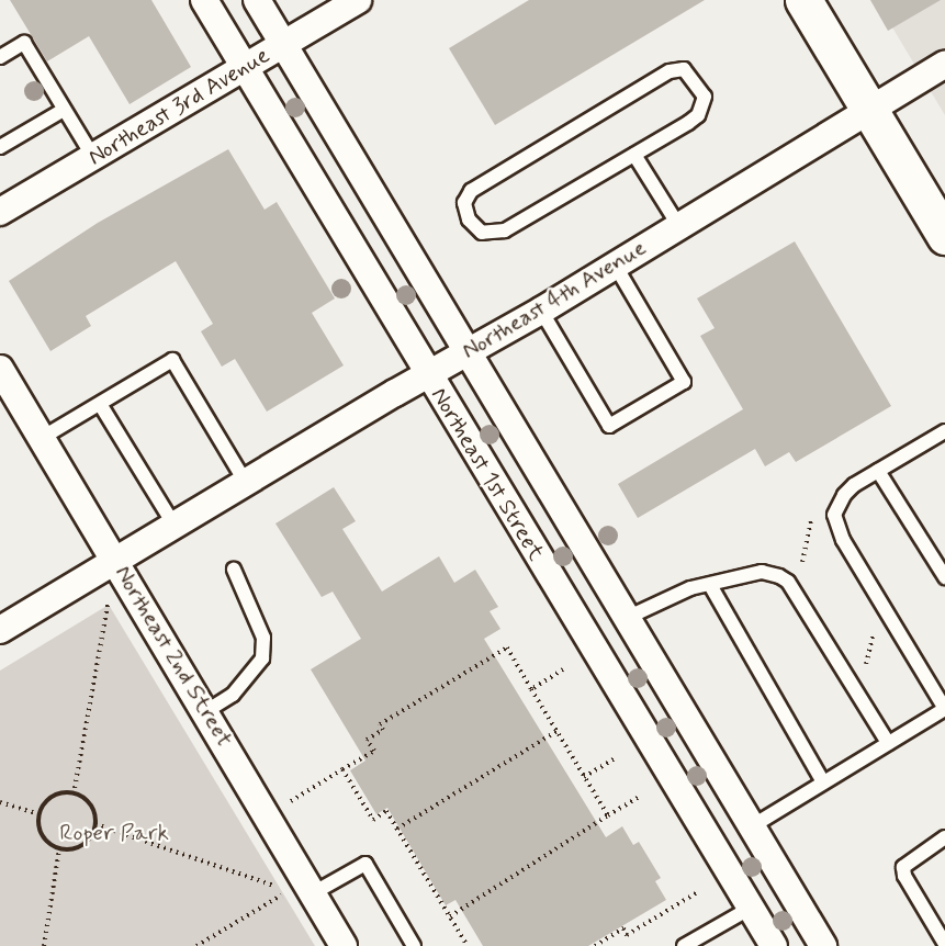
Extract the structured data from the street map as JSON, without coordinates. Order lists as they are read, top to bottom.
{
  "streets": {
    "street": [
      "Northeast 3rd Avenue",
      "Northeast 4th Avenue",
      "Northeast 1st Street",
      "Northeast 2nd Street"
    ]
  },
  "crossings": [
    ["Northeast 3rd Avenue", "Northeast 1st Street"],
    ["Northeast 4th Avenue", "Northeast 1st Street"],
    ["Northeast 4th Avenue", "Northeast 2nd Street"]
  ],
  "parks": ["Roper Park"]
}
